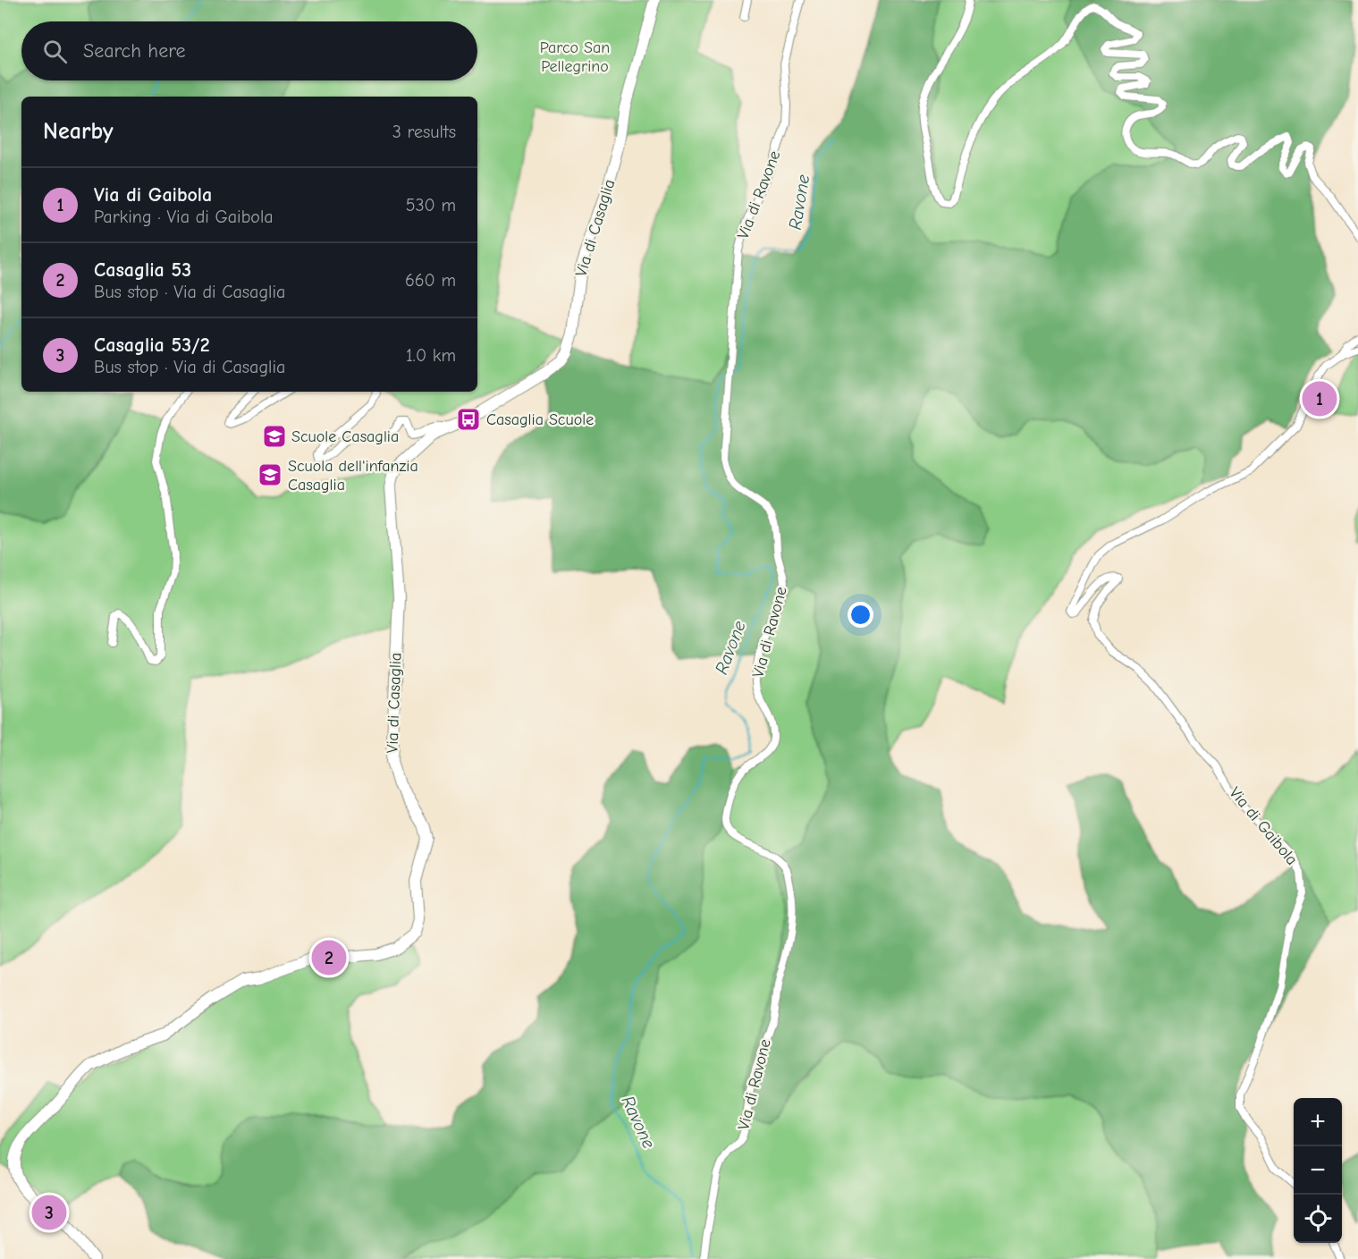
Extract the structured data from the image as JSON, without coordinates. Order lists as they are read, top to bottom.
{
  "streets": {
    "street": ["Via di Ravone", "Via di Casaglia", "Via di Gaibola"]
  },
  "water": ["Ravone"],
  "parks": ["Parco San Pellegrino"],
  "places": {
    "bus stop": ["Casaglia Scuole"],
    "school or university": ["Scuole Casaglia", "Scuola dell'infanzia Casaglia"]
  },
  "page": {
    "search": "Search here",
    "heading": ["Nearby", "3 results"],
    "list": [
      {
        "mark": "1",
        "name": "Via di Gaibola",
        "note": "Parking · Via di Gaibola",
        "value": "530 m"
      },
      {
        "mark": "2",
        "name": "Casaglia 53",
        "note": "Bus stop · Via di Casaglia",
        "value": "660 m"
      },
      {
        "mark": "3",
        "name": "Casaglia 53/2",
        "note": "Bus stop · Via di Casaglia",
        "value": "1.0 km"
      }
    ],
    "pins": ["1", "2", "3"],
    "map_buttons": ["+", "−"]
  }
}
